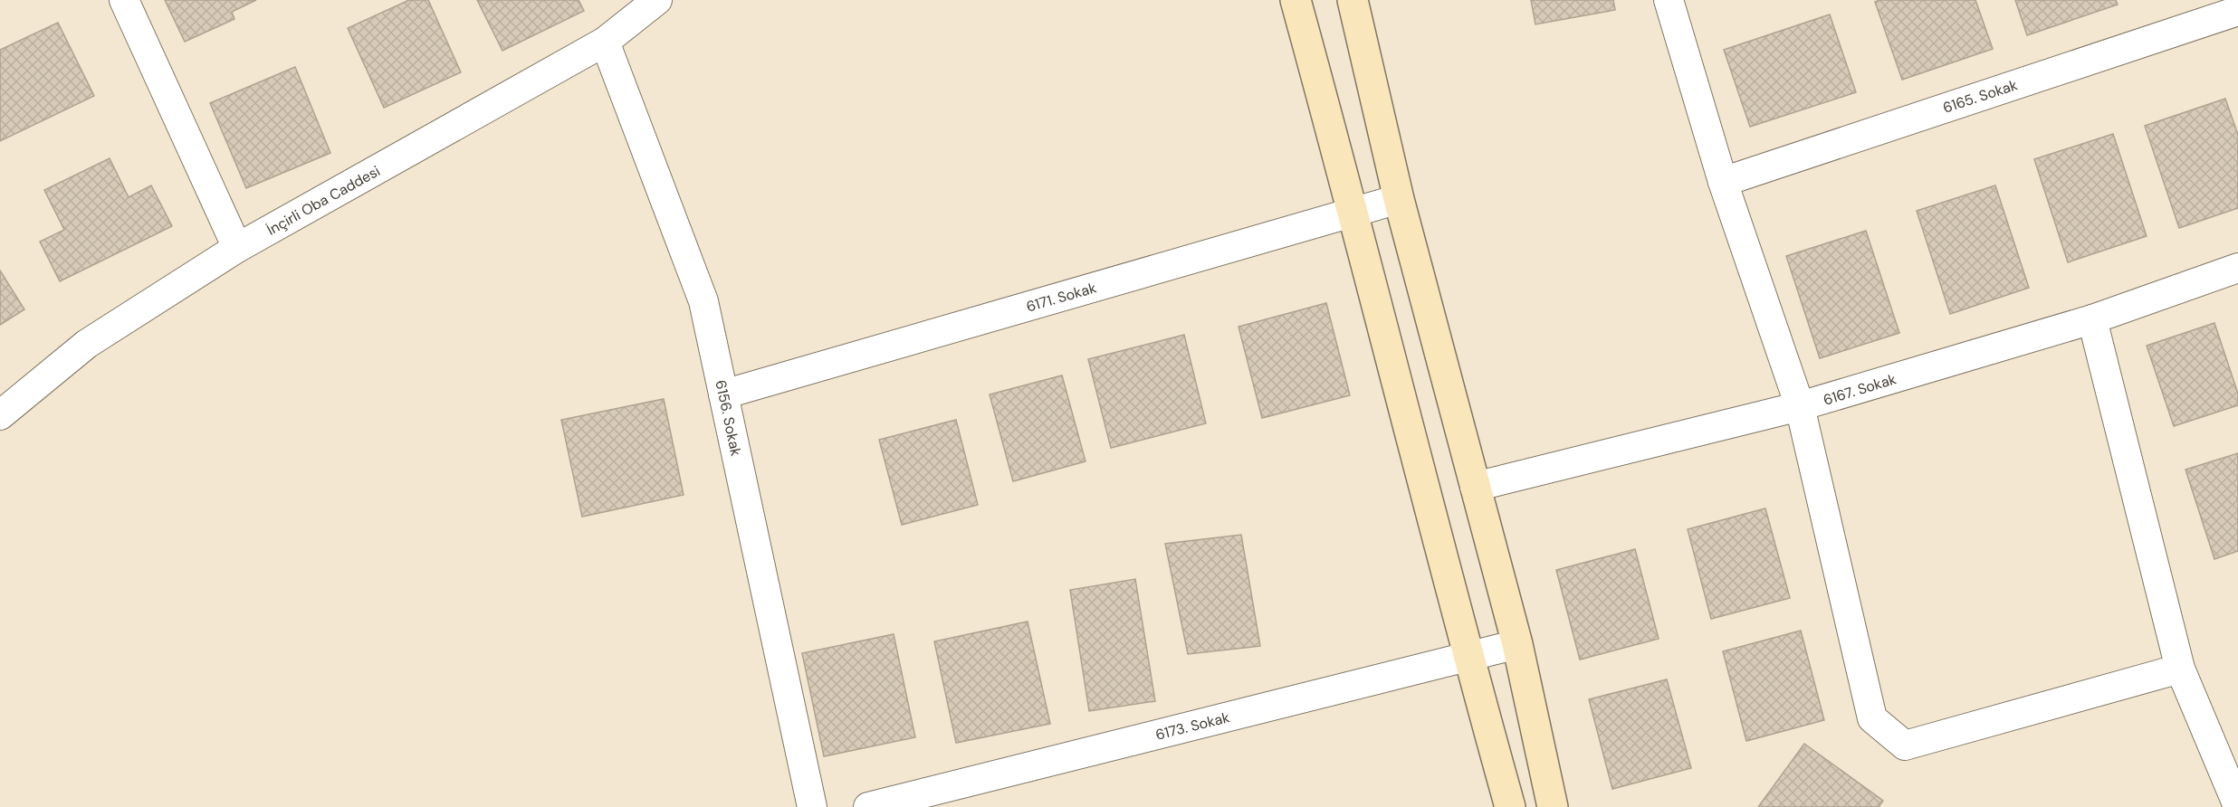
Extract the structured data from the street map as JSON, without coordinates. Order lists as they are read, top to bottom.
{
  "streets": {
    "street": [
      "6165. Sokak",
      "İnçirli Oba Caddesi",
      "6171. Sokak",
      "6167. Sokak",
      "6156. Sokak",
      "6173. Sokak"
    ]
  },
  "crossings": [
    ["İnçirli Oba Caddesi", "6156. Sokak"],
    ["6171. Sokak", "6156. Sokak"]
  ]
}
